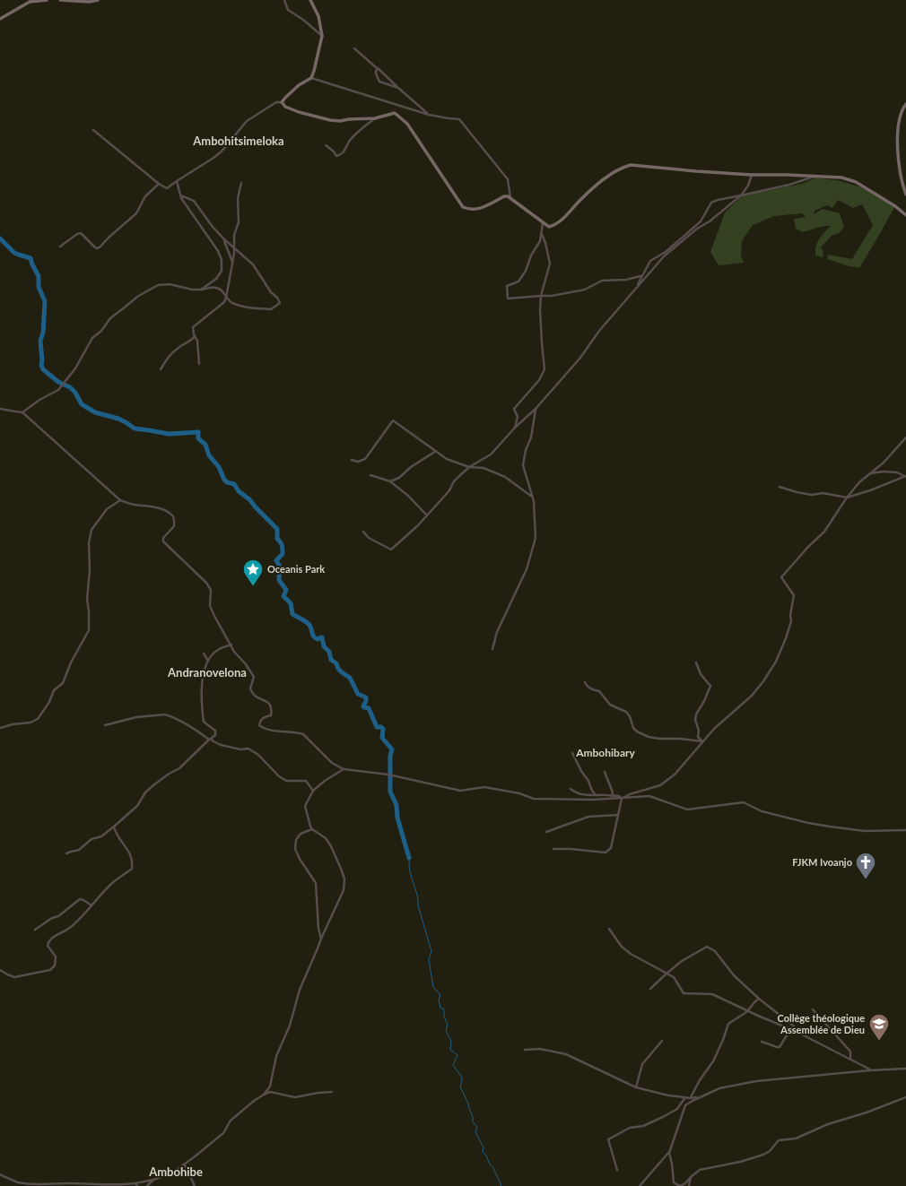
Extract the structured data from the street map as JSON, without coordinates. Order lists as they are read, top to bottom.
{
  "districts": [
    "Ambohitsimeloka",
    "Andranovelona",
    "Ambohibary",
    "Ambohibe"
  ],
  "places": {
    "place": ["Oceanis Park"],
    "church": ["FJKM Ivoanjo"],
    "school or university": ["Collège théologique Assemblée de Dieu"]
  }
}
